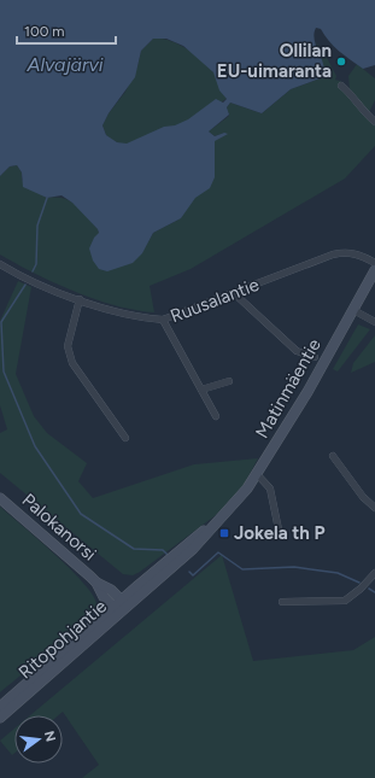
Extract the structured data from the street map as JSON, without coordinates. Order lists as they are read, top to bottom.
{
  "streets": {
    "main road": ["Matinmäentie", "Palokanorsi", "Ritopohjantie"],
    "street": ["Ruusalantie"]
  },
  "crossings": [
    ["Matinmäentie", "Palokanorsi"],
    ["Matinmäentie", "Ritopohjantie"],
    ["Palokanorsi", "Ritopohjantie"]
  ],
  "water": ["Alvajärvi"],
  "places": {
    "other": ["Ollilan EU-uimaranta"],
    "transit": ["Jokela th P"]
  },
  "scale_bar": "100 m",
  "north": "right"
}
